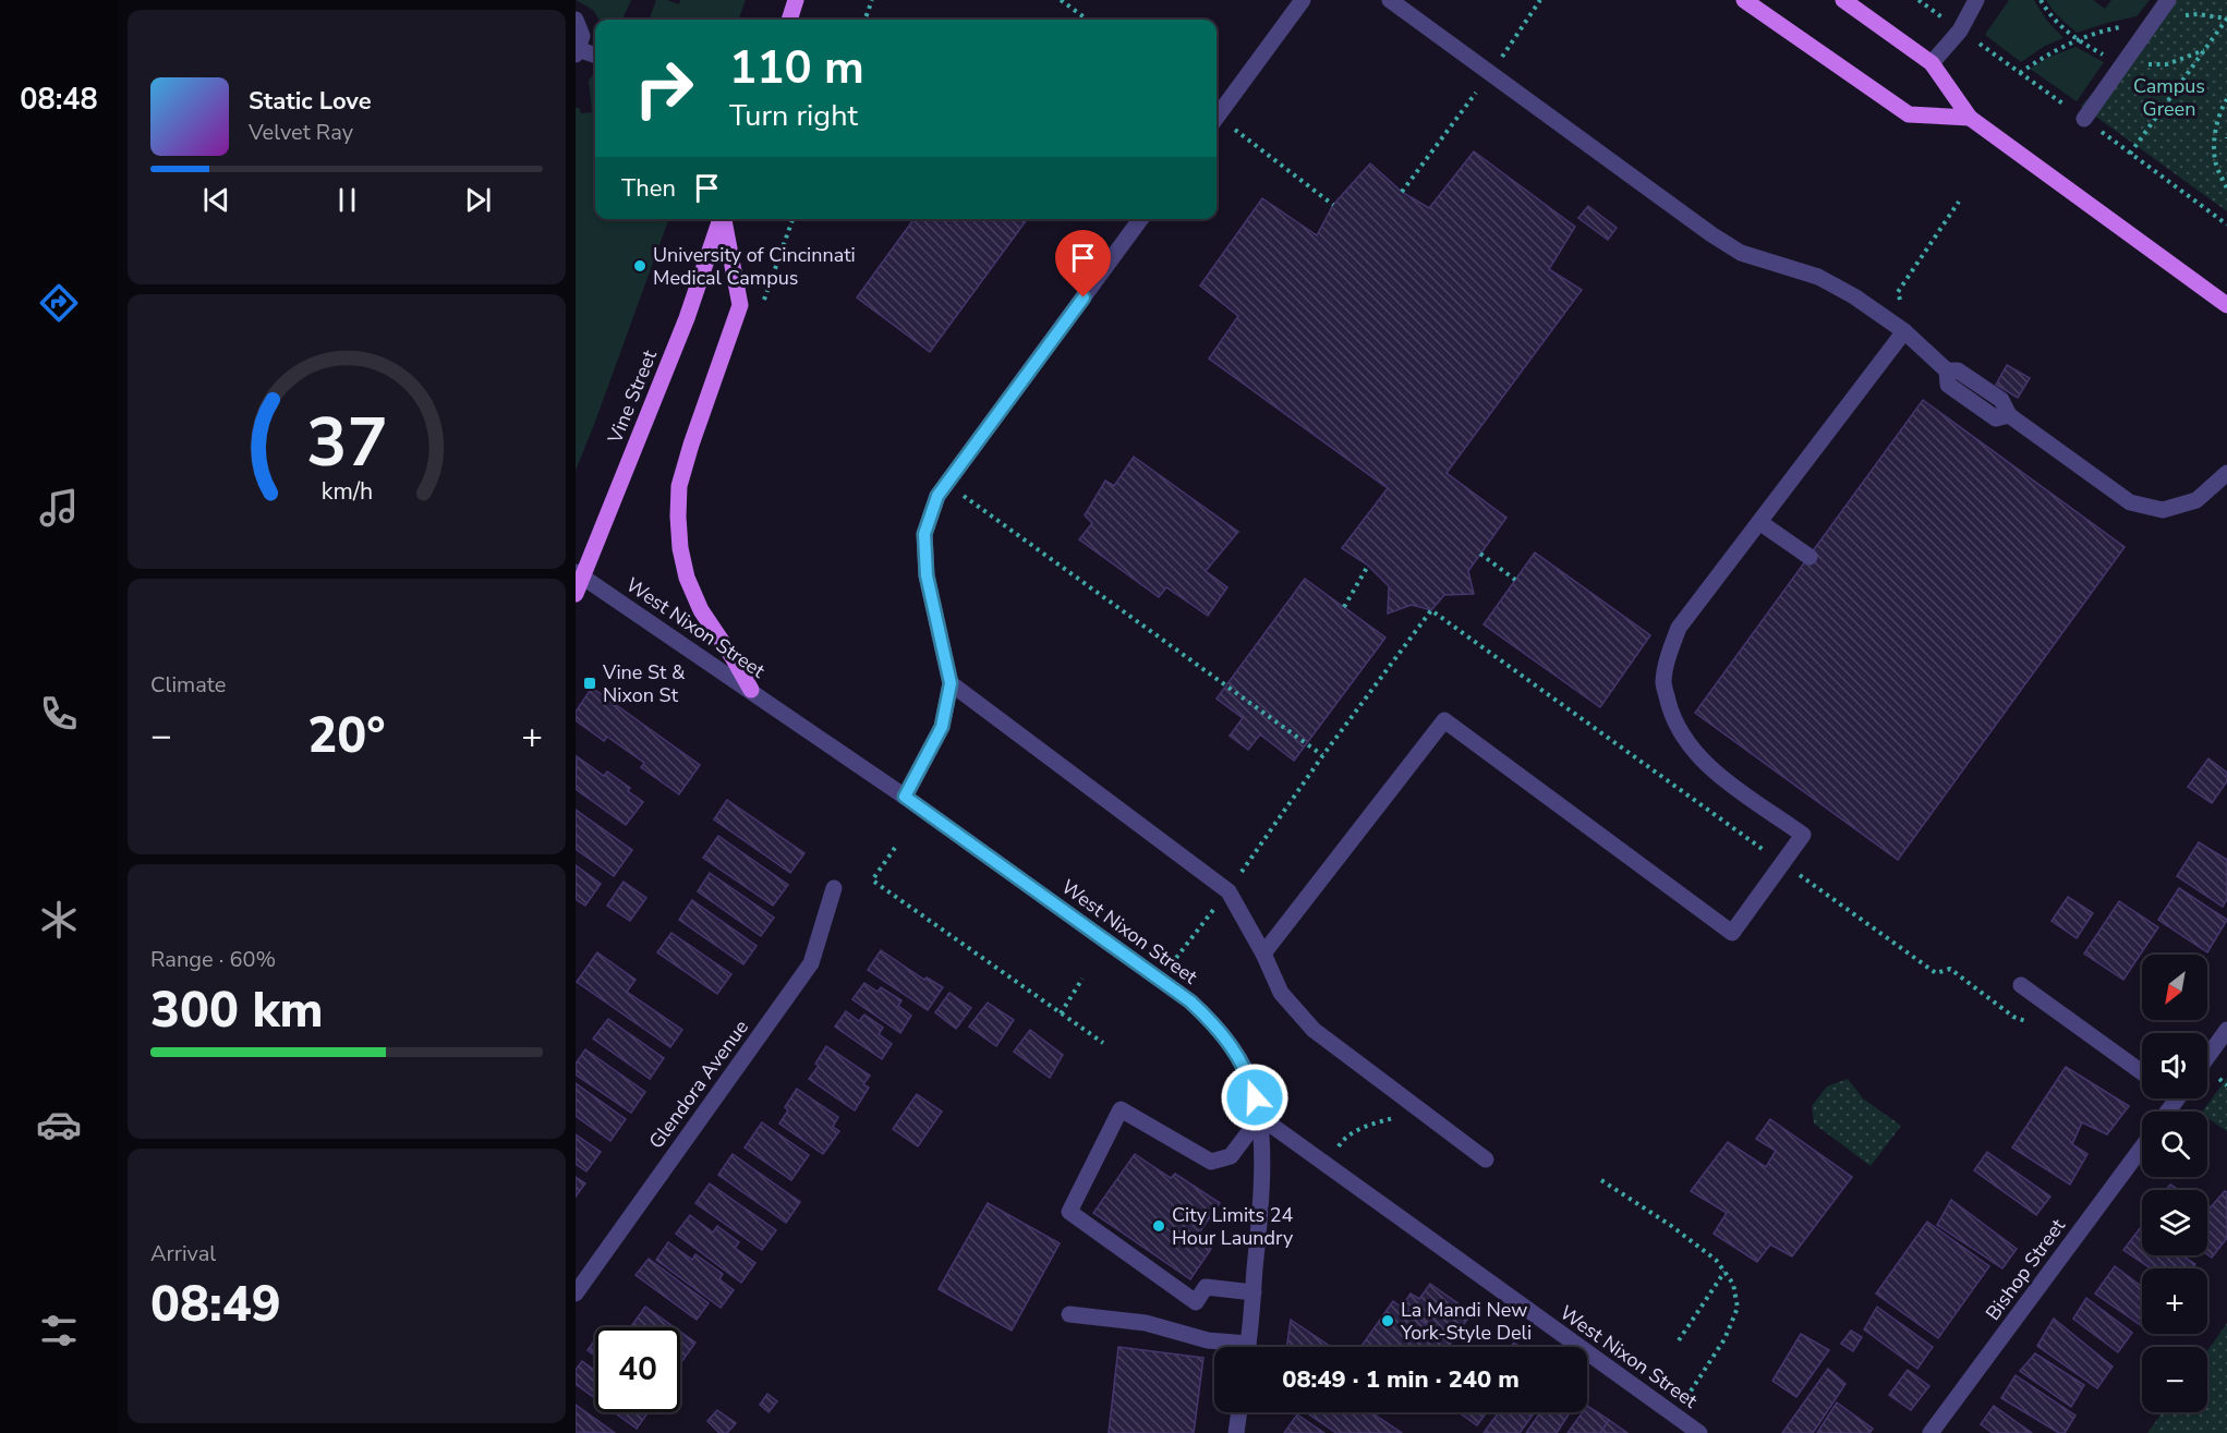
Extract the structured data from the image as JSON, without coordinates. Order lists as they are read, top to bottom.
{
  "streets": {
    "main road": ["Vine Street"],
    "street": ["West Nixon Street", "Glendora Avenue", "Bishop Street"]
  },
  "crossings": [
    ["Vine Street", "West Nixon Street"]
  ],
  "parks": ["Campus Green"],
  "places": {
    "other": ["University of Cincinnati Medical Campus", "City Limits 24 Hour Laundry", "La Mandi New York-Style Deli"],
    "transit": ["Vine St & Nixon St"]
  },
  "north": "bottom left",
  "page": {
    "tabs": "08:48",
    "turn": ["110 m", "Turn right"],
    "song": ["Static Love", "Velvet Ray"],
    "then": "Then",
    "tile": [
      "Climate",
      ["Range · 60%", "300 km"],
      ["Arrival", "08:49"]
    ],
    "heat": ["−", "20°", "+"],
    "map_buttons": ["+", "−"],
    "limit": "40",
    "trip": "08:49 · 1 min · 240 m",
    "gauge": ["37", "km/h"]
  }
}
